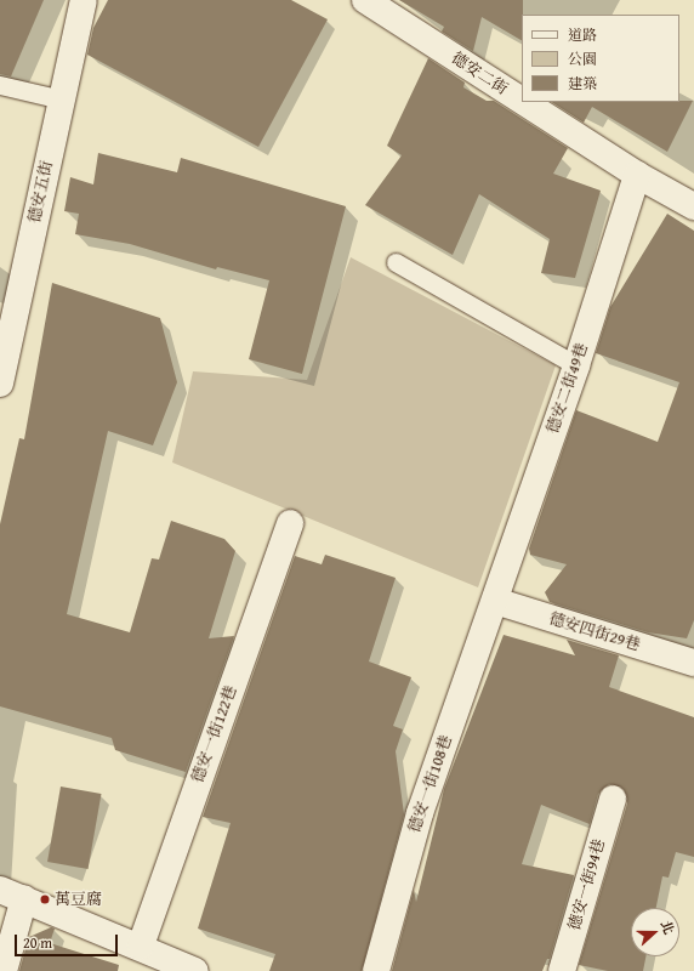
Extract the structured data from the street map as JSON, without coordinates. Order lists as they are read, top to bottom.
{
  "streets": {
    "street": [
      "德安二街",
      "德安五街",
      "德安二街49巷",
      "德安四街29巷",
      "德安一街122巷",
      "德安一街108巷",
      "德安一街94巷"
    ]
  },
  "crossings": [
    ["德安二街", "德安二街49巷"],
    ["德安二街49巷", "德安四街29巷"],
    ["德安二街49巷", "德安一街108巷"],
    ["德安四街29巷", "德安一街108巷"]
  ],
  "places": ["萬豆腐"],
  "legend": ["道路", "公園", "建築"],
  "scale_bar": "20 m",
  "north": "right"
}
